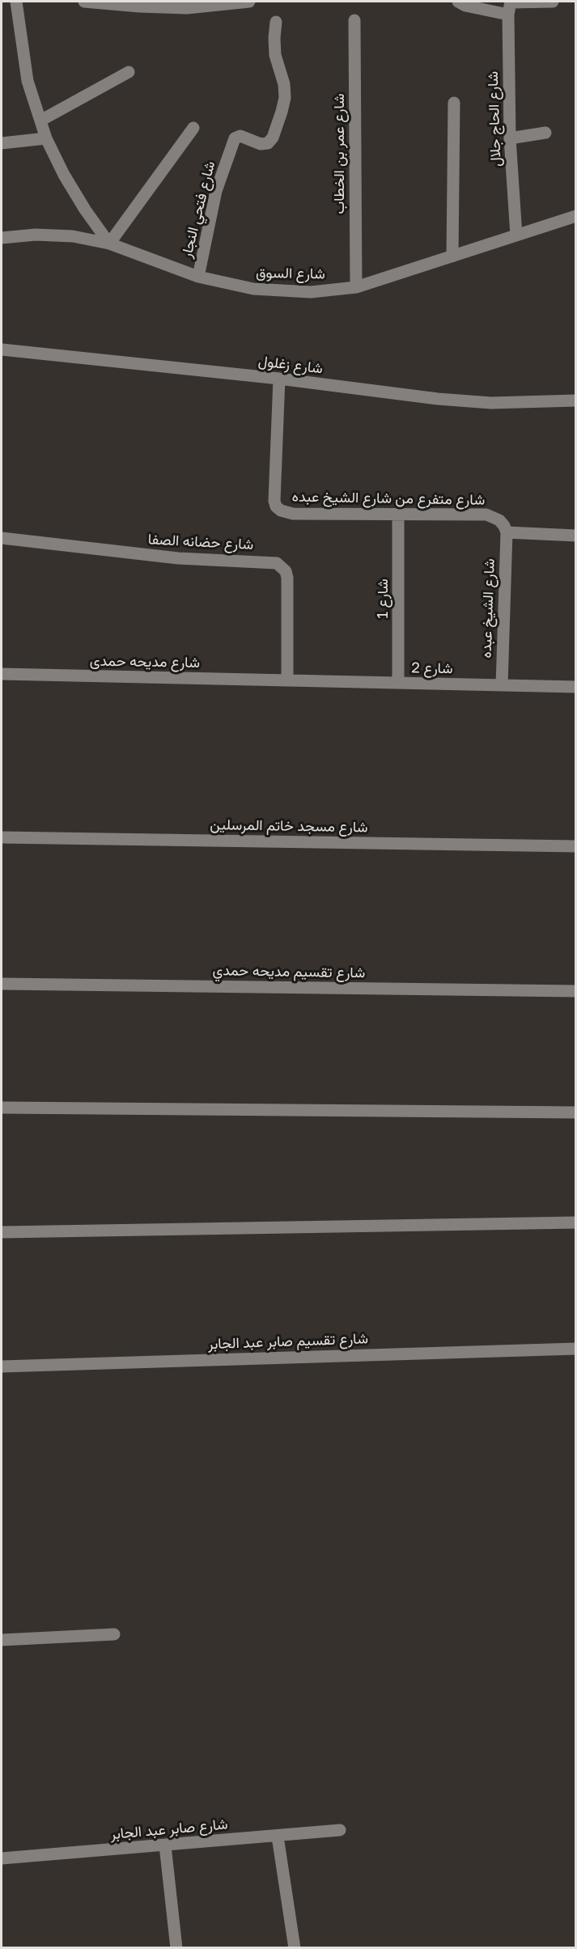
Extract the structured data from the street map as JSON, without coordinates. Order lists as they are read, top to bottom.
{
  "streets": {
    "street": [
      "شارع الحاج جلال",
      "شارع عمر بن الخطاب",
      "شارع فتحي النجار",
      "شارع السوق",
      "شارع زغلول",
      "شارع متفرع من شارع الشيخ عبده",
      "شارع حضانه الصفا",
      "شارع 1",
      "شارع الشيخ عبده",
      "شارع مديحه حمدى",
      "شارع 2",
      "شارع مسجد خاتم المرسلين",
      "شارع تقسيم مديحه حمدي",
      "شارع تقسيم صابر عبد الجابر",
      "شارع صابر عبد الجابر"
    ]
  },
  "crossings": [
    ["شارع الحاج جلال", "شارع السوق"],
    ["شارع عمر بن الخطاب", "شارع السوق"],
    ["شارع فتحي النجار", "شارع السوق"],
    ["شارع زغلول", "شارع متفرع من شارع الشيخ عبده"],
    ["شارع متفرع من شارع الشيخ عبده", "شارع 1"],
    ["شارع متفرع من شارع الشيخ عبده", "شارع الشيخ عبده"],
    ["شارع حضانه الصفا", "شارع مديحه حمدى"],
    ["شارع حضانه الصفا", "شارع 2"],
    ["شارع 1", "شارع 2"],
    ["شارع الشيخ عبده", "شارع 2"],
    ["شارع مديحه حمدى", "شارع 2"]
  ]
}
